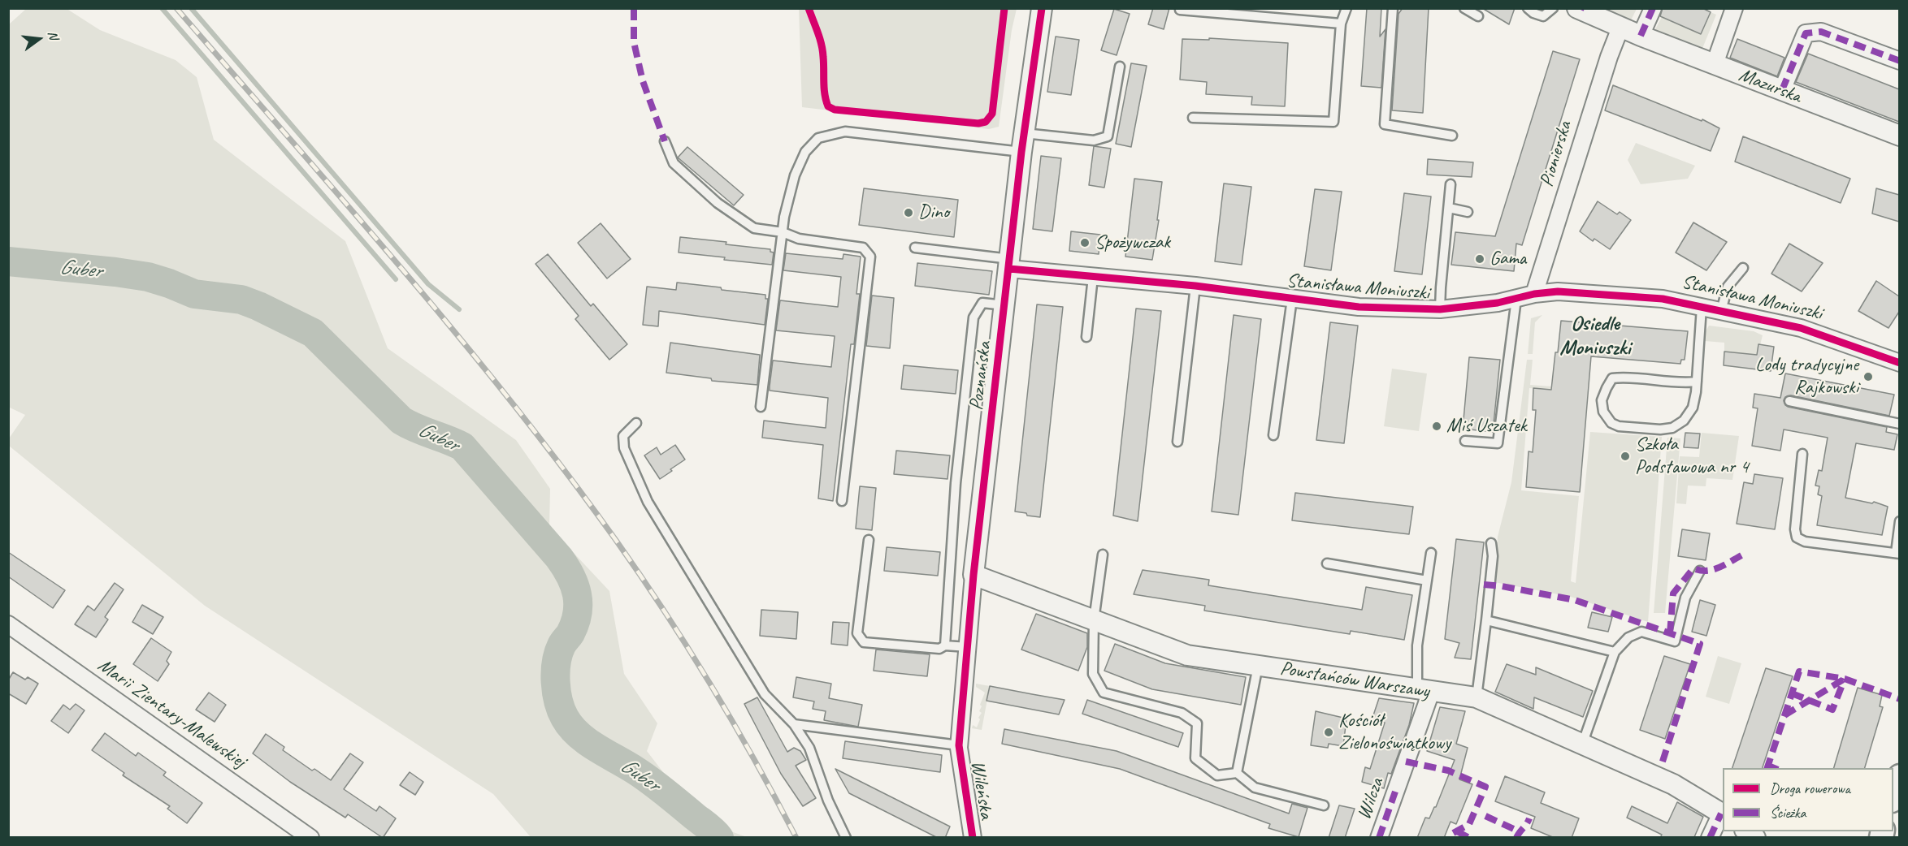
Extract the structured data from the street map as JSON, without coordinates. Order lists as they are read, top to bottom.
{
  "streets": {
    "street": [
      "Mazurska",
      "Pionierska",
      "Stanisława Moniuszki",
      "Poznańska",
      "Powstańców Warszawy",
      "Marii Zientary-Malewskiej",
      "Wileńska",
      "Wilcza"
    ]
  },
  "crossings": [
    ["Mazurska", "Pionierska"],
    ["Pionierska", "Stanisława Moniuszki"],
    ["Stanisława Moniuszki", "Poznańska"],
    ["Poznańska", "Powstańców Warszawy"],
    ["Poznańska", "Wileńska"],
    ["Powstańców Warszawy", "Wilcza"]
  ],
  "districts": ["Osiedle Moniuszki"],
  "water": ["Guber"],
  "places": [
    "Dino",
    "Spożywczak",
    "Gama",
    "Lody tradycyjne Rajkowski",
    "Miś Uszatek",
    "Szkoła Podstawowa nr 4",
    "Kościół Zielonoświątkowy"
  ],
  "legend": ["Droga rowerowa", "Ścieżka"],
  "north": "right"
}
